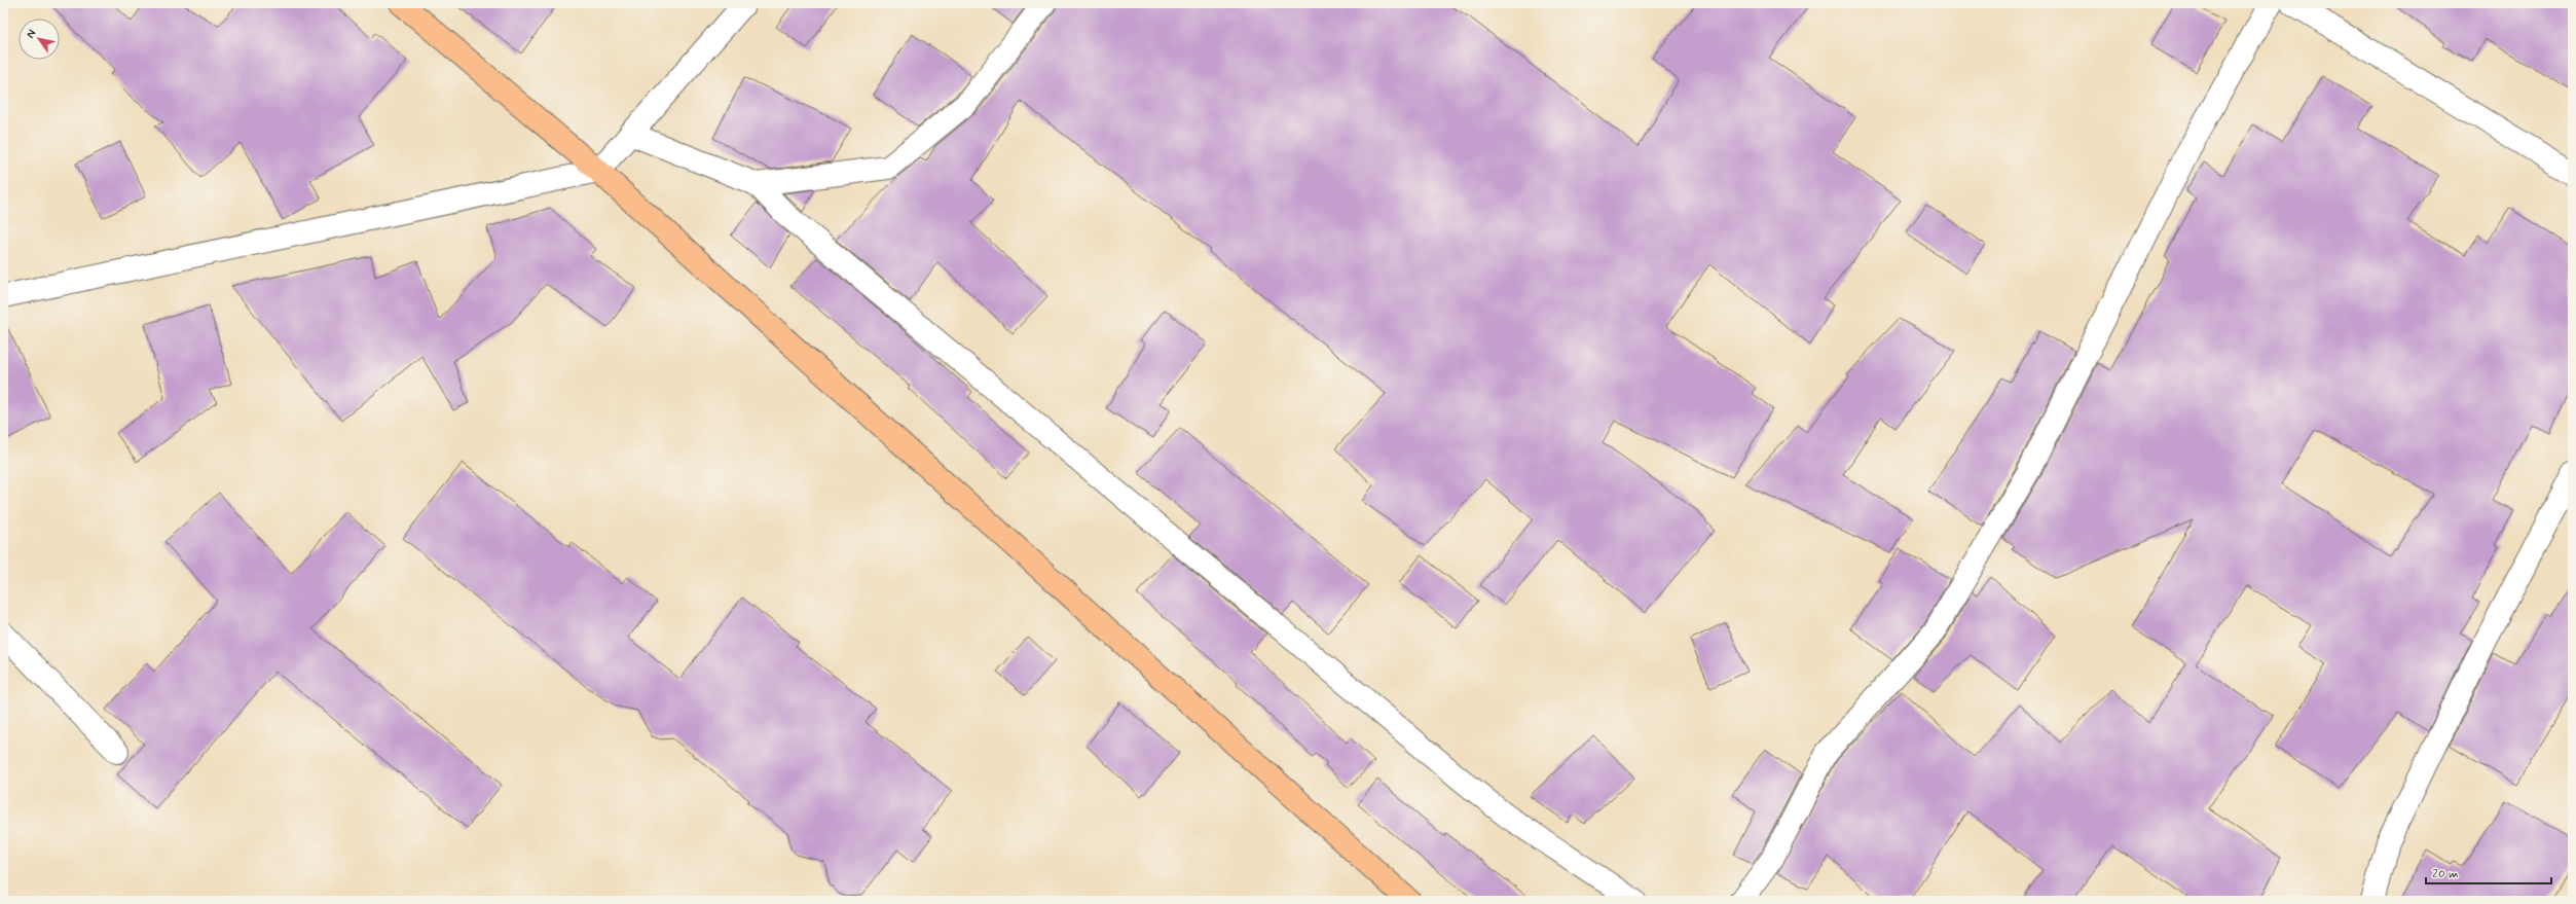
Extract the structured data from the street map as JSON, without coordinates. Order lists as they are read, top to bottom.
{
  "scale_bar": "20 m",
  "north": "top left"
}
